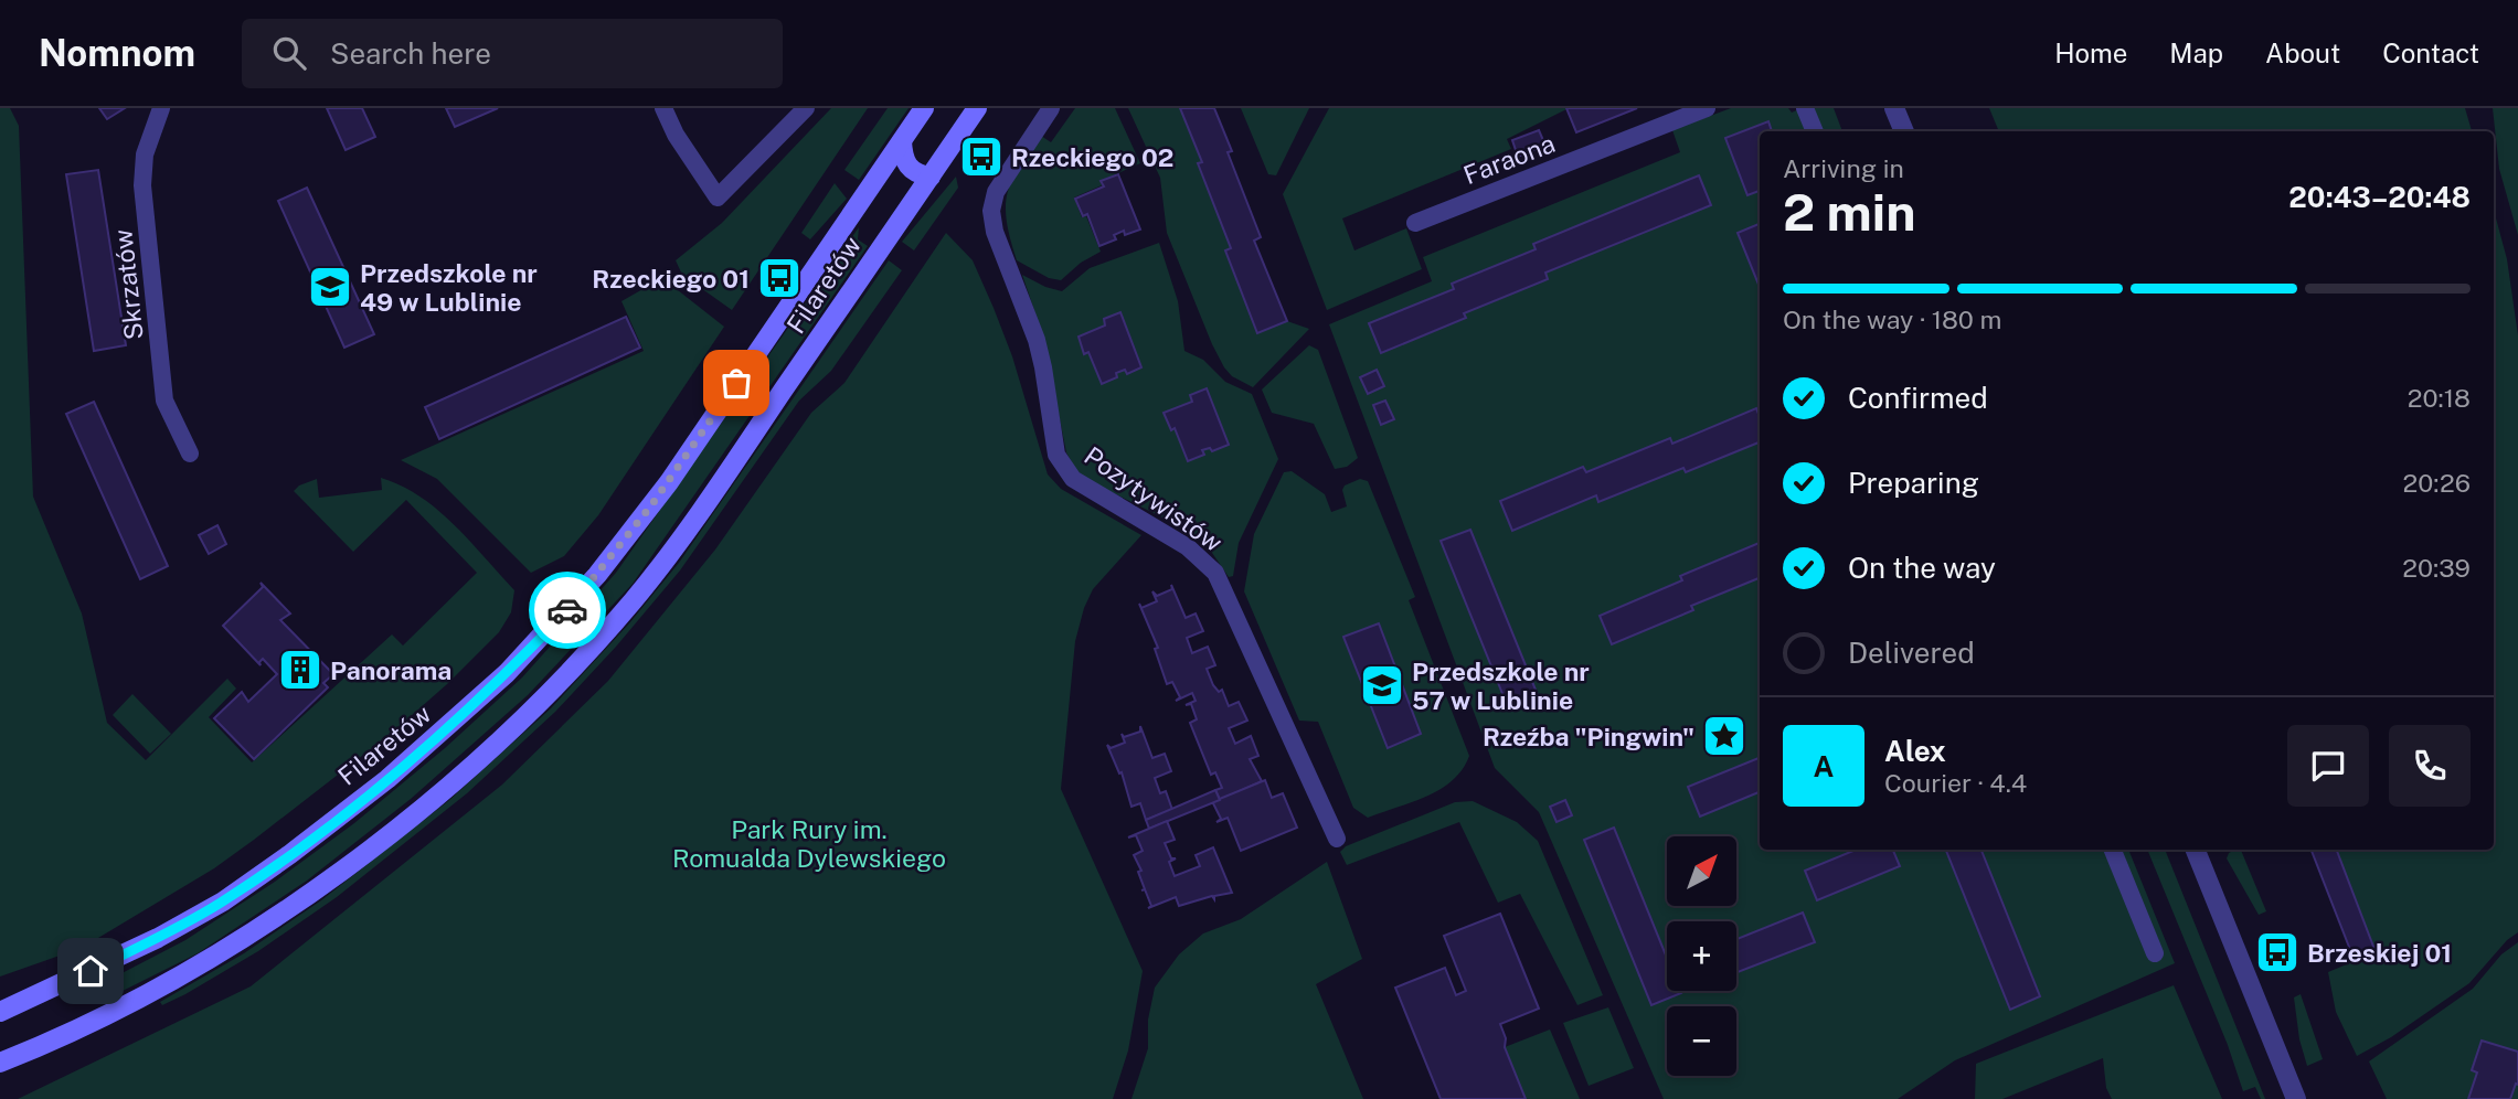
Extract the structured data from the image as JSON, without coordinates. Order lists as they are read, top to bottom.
{
  "streets": {
    "main road": ["Filaretów"],
    "street": ["Faraona", "Skrzatów", "Pozytywistów"]
  },
  "parks": ["Park Rury im. Romualda Dylewskiego"],
  "places": {
    "bus stop": ["Rzeckiego 02", "Rzeckiego 01", "Brzeskiej 01"],
    "school or university": ["Przedszkole nr 49 w Lublinie", "Przedszkole nr 57 w Lublinie"],
    "building": ["Panorama"],
    "place": ["Rzeźba \"Pingwin\""]
  },
  "north": "top right",
  "page": {
    "header": "Nomnom",
    "search": "Search here",
    "nav": [
      "Home",
      "Map",
      "About",
      "Contact"
    ],
    "heading": ["2 min", "Arriving in", "20:43–20:48"],
    "panel": ["Alex", "Courier · 4.4"],
    "bar": "On the way · 180 m",
    "list": [
      ["Confirmed", "20:18"],
      ["Preparing", "20:26"],
      ["On the way", "20:39"],
      "Delivered"
    ],
    "round": "A",
    "map_buttons": ["+", "−"]
  }
}
